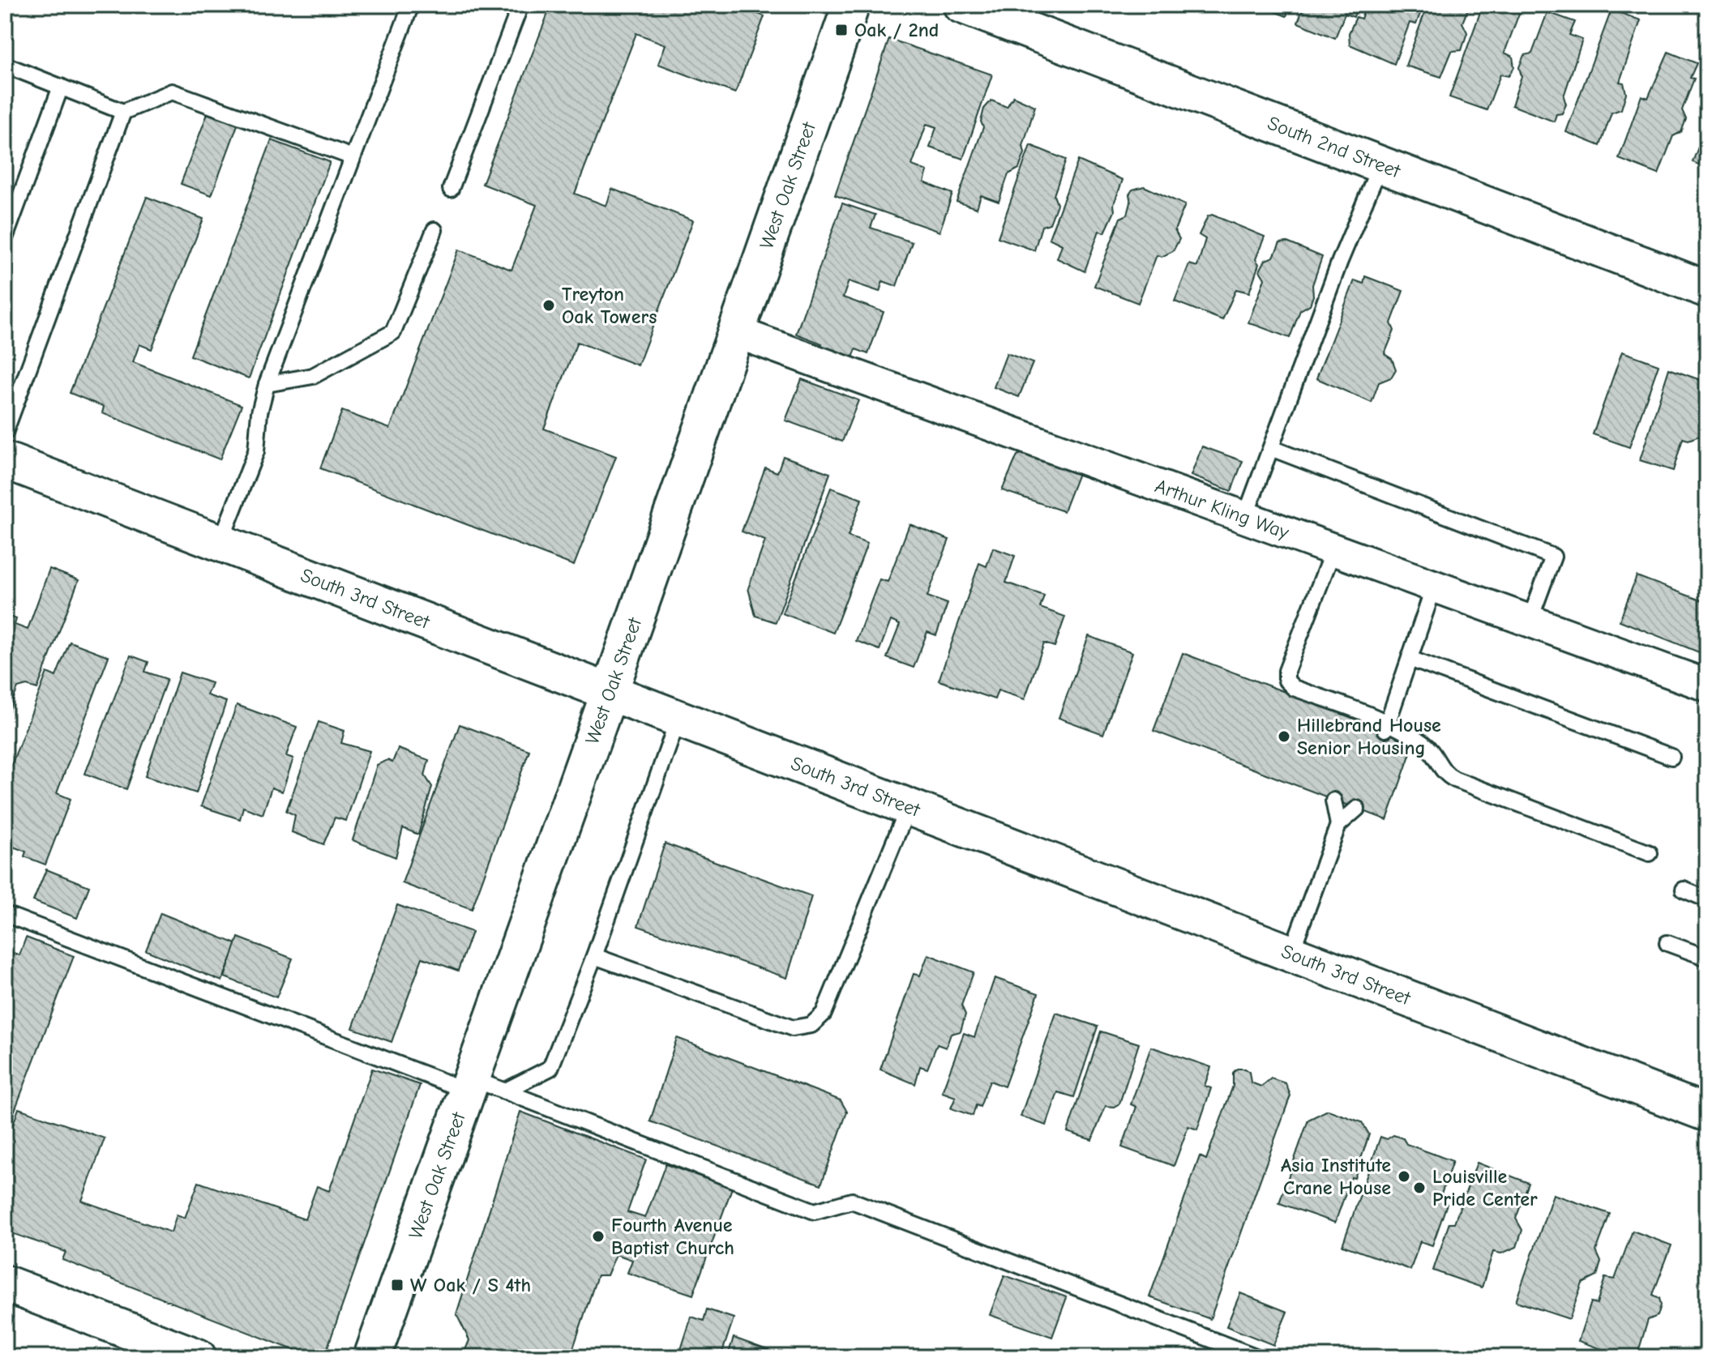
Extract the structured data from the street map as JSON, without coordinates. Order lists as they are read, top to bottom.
{
  "streets": {
    "main road": ["South 2nd Street", "West Oak Street", "South 3rd Street"],
    "street": ["Arthur Kling Way"]
  },
  "crossings": [
    ["West Oak Street", "Arthur Kling Way"],
    ["West Oak Street", "South 3rd Street"]
  ],
  "places": {
    "transit": ["Oak / 2nd", "W Oak / S 4th"],
    "other": [
      "Treyton Oak Towers",
      "Hillebrand House Senior Housing",
      "Asia Institute Crane House",
      "Louisville Pride Center",
      "Fourth Avenue Baptist Church"
    ]
  }
}
